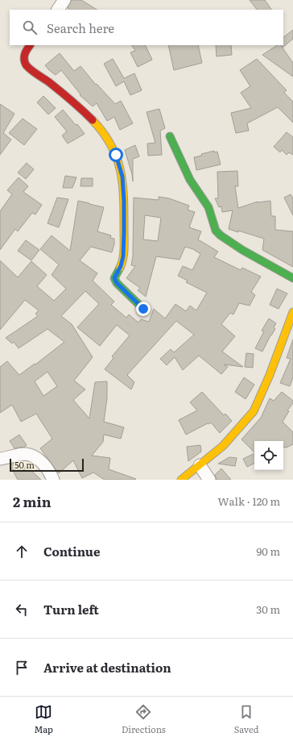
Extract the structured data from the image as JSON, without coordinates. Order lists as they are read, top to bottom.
{
  "scale_bar": "50 m",
  "page": {
    "search": "Search here",
    "scale": "50 m",
    "heading": ["2 min", "Walk · 120 m"],
    "list": [
      ["Continue", "90 m"],
      ["Turn left", "30 m"],
      "Arrive at destination"
    ],
    "nav": ["Map", "Directions", "Saved"]
  }
}
